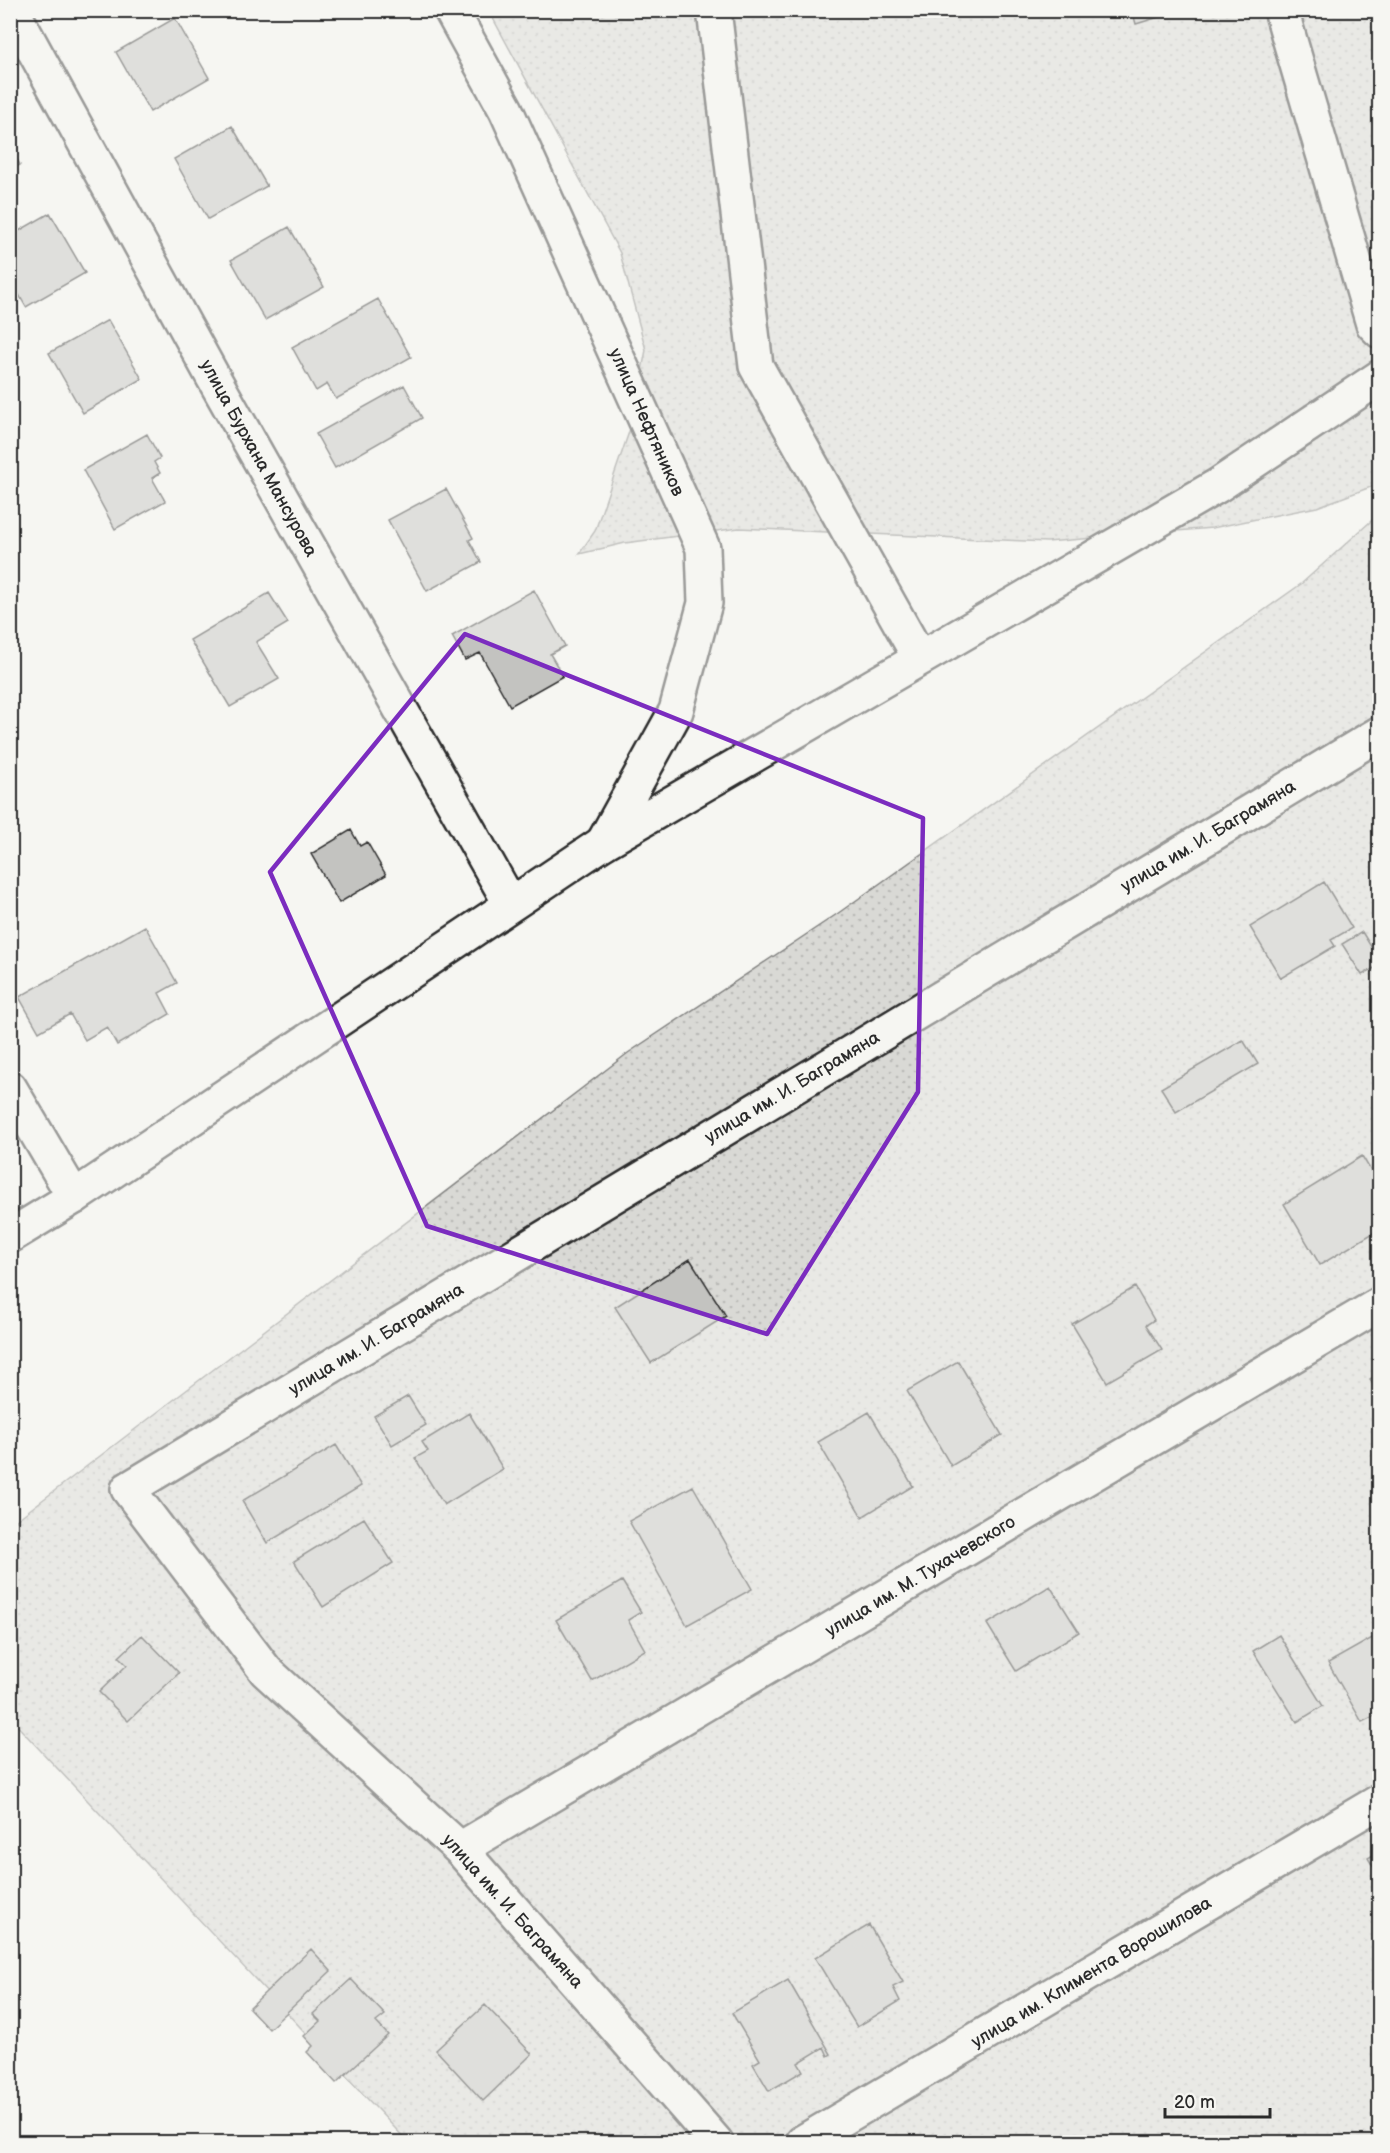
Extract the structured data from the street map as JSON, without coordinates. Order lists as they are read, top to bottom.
{
  "streets": {
    "street": [
      "улица Нефтяников",
      "улица Бурхана Мансурова",
      "улица им. И. Баграмяна",
      "улица им. М. Тухачевского",
      "улица им. Климента Ворошилова"
    ]
  },
  "crossings": [
    ["улица им. И. Баграмяна", "улица им. М. Тухачевского"]
  ],
  "scale_bar": "20 m"
}
